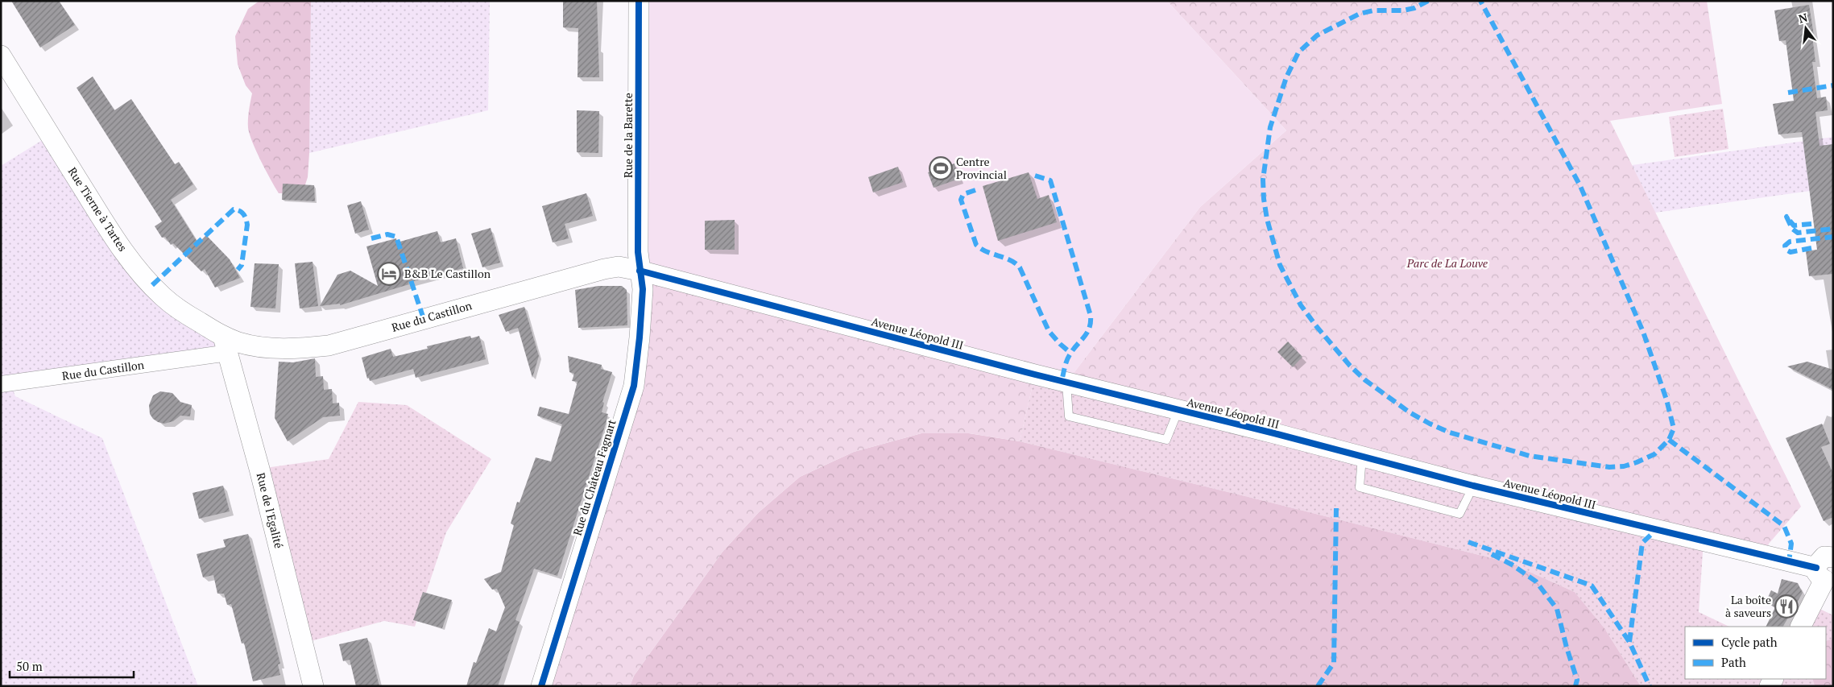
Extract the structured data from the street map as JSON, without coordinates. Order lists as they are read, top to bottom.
{
  "streets": {
    "street": [
      "Rue de la Barette",
      "Rue Tierne à Tartes",
      "Rue du Castillon",
      "Avenue Léopold III",
      "Rue du Château Fagnart",
      "Rue de l'Egalité"
    ]
  },
  "crossings": [
    ["Rue de la Barette", "Rue du Castillon"],
    ["Rue de la Barette", "Avenue Léopold III"],
    ["Rue de la Barette", "Rue du Château Fagnart"],
    ["Rue Tierne à Tartes", "Rue du Castillon"],
    ["Rue Tierne à Tartes", "Rue de l'Egalité"],
    ["Rue du Castillon", "Avenue Léopold III"],
    ["Rue du Castillon", "Rue du Château Fagnart"],
    ["Rue du Castillon", "Rue de l'Egalité"],
    ["Avenue Léopold III", "Rue du Château Fagnart"]
  ],
  "parks": ["Parc de La Louve"],
  "places": {
    "sports": ["Centre Provincial"],
    "hotel": ["B&B Le Castillon"],
    "restaurant": ["La boîte à saveurs"]
  },
  "legend": ["Cycle path", "Path"],
  "scale_bar": "50 m",
  "north": "top"
}
